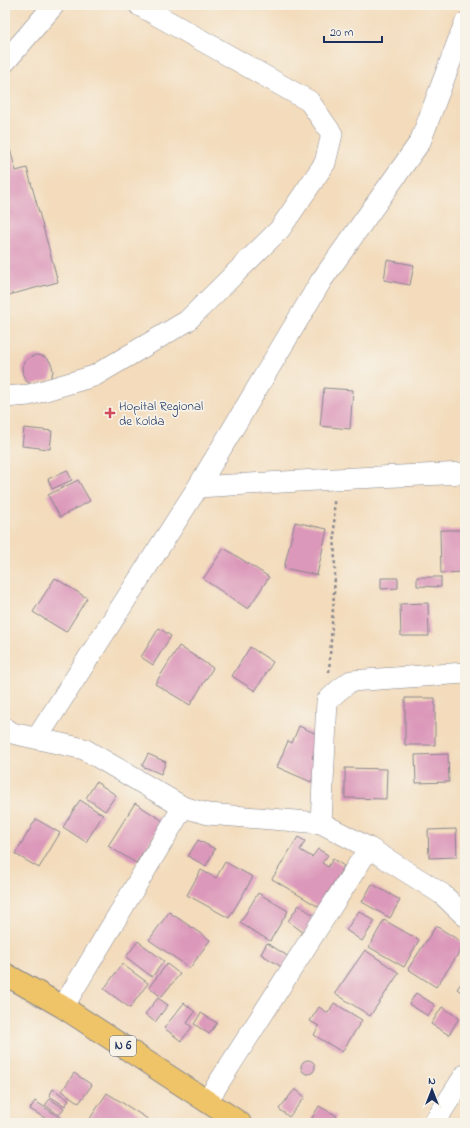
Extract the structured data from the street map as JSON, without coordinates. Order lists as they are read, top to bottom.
{
  "streets": {
    "main road": ["N 6"]
  },
  "places": {
    "health": ["Hopital Regional de Kolda"]
  },
  "scale_bar": "20 m",
  "north": "top"
}
